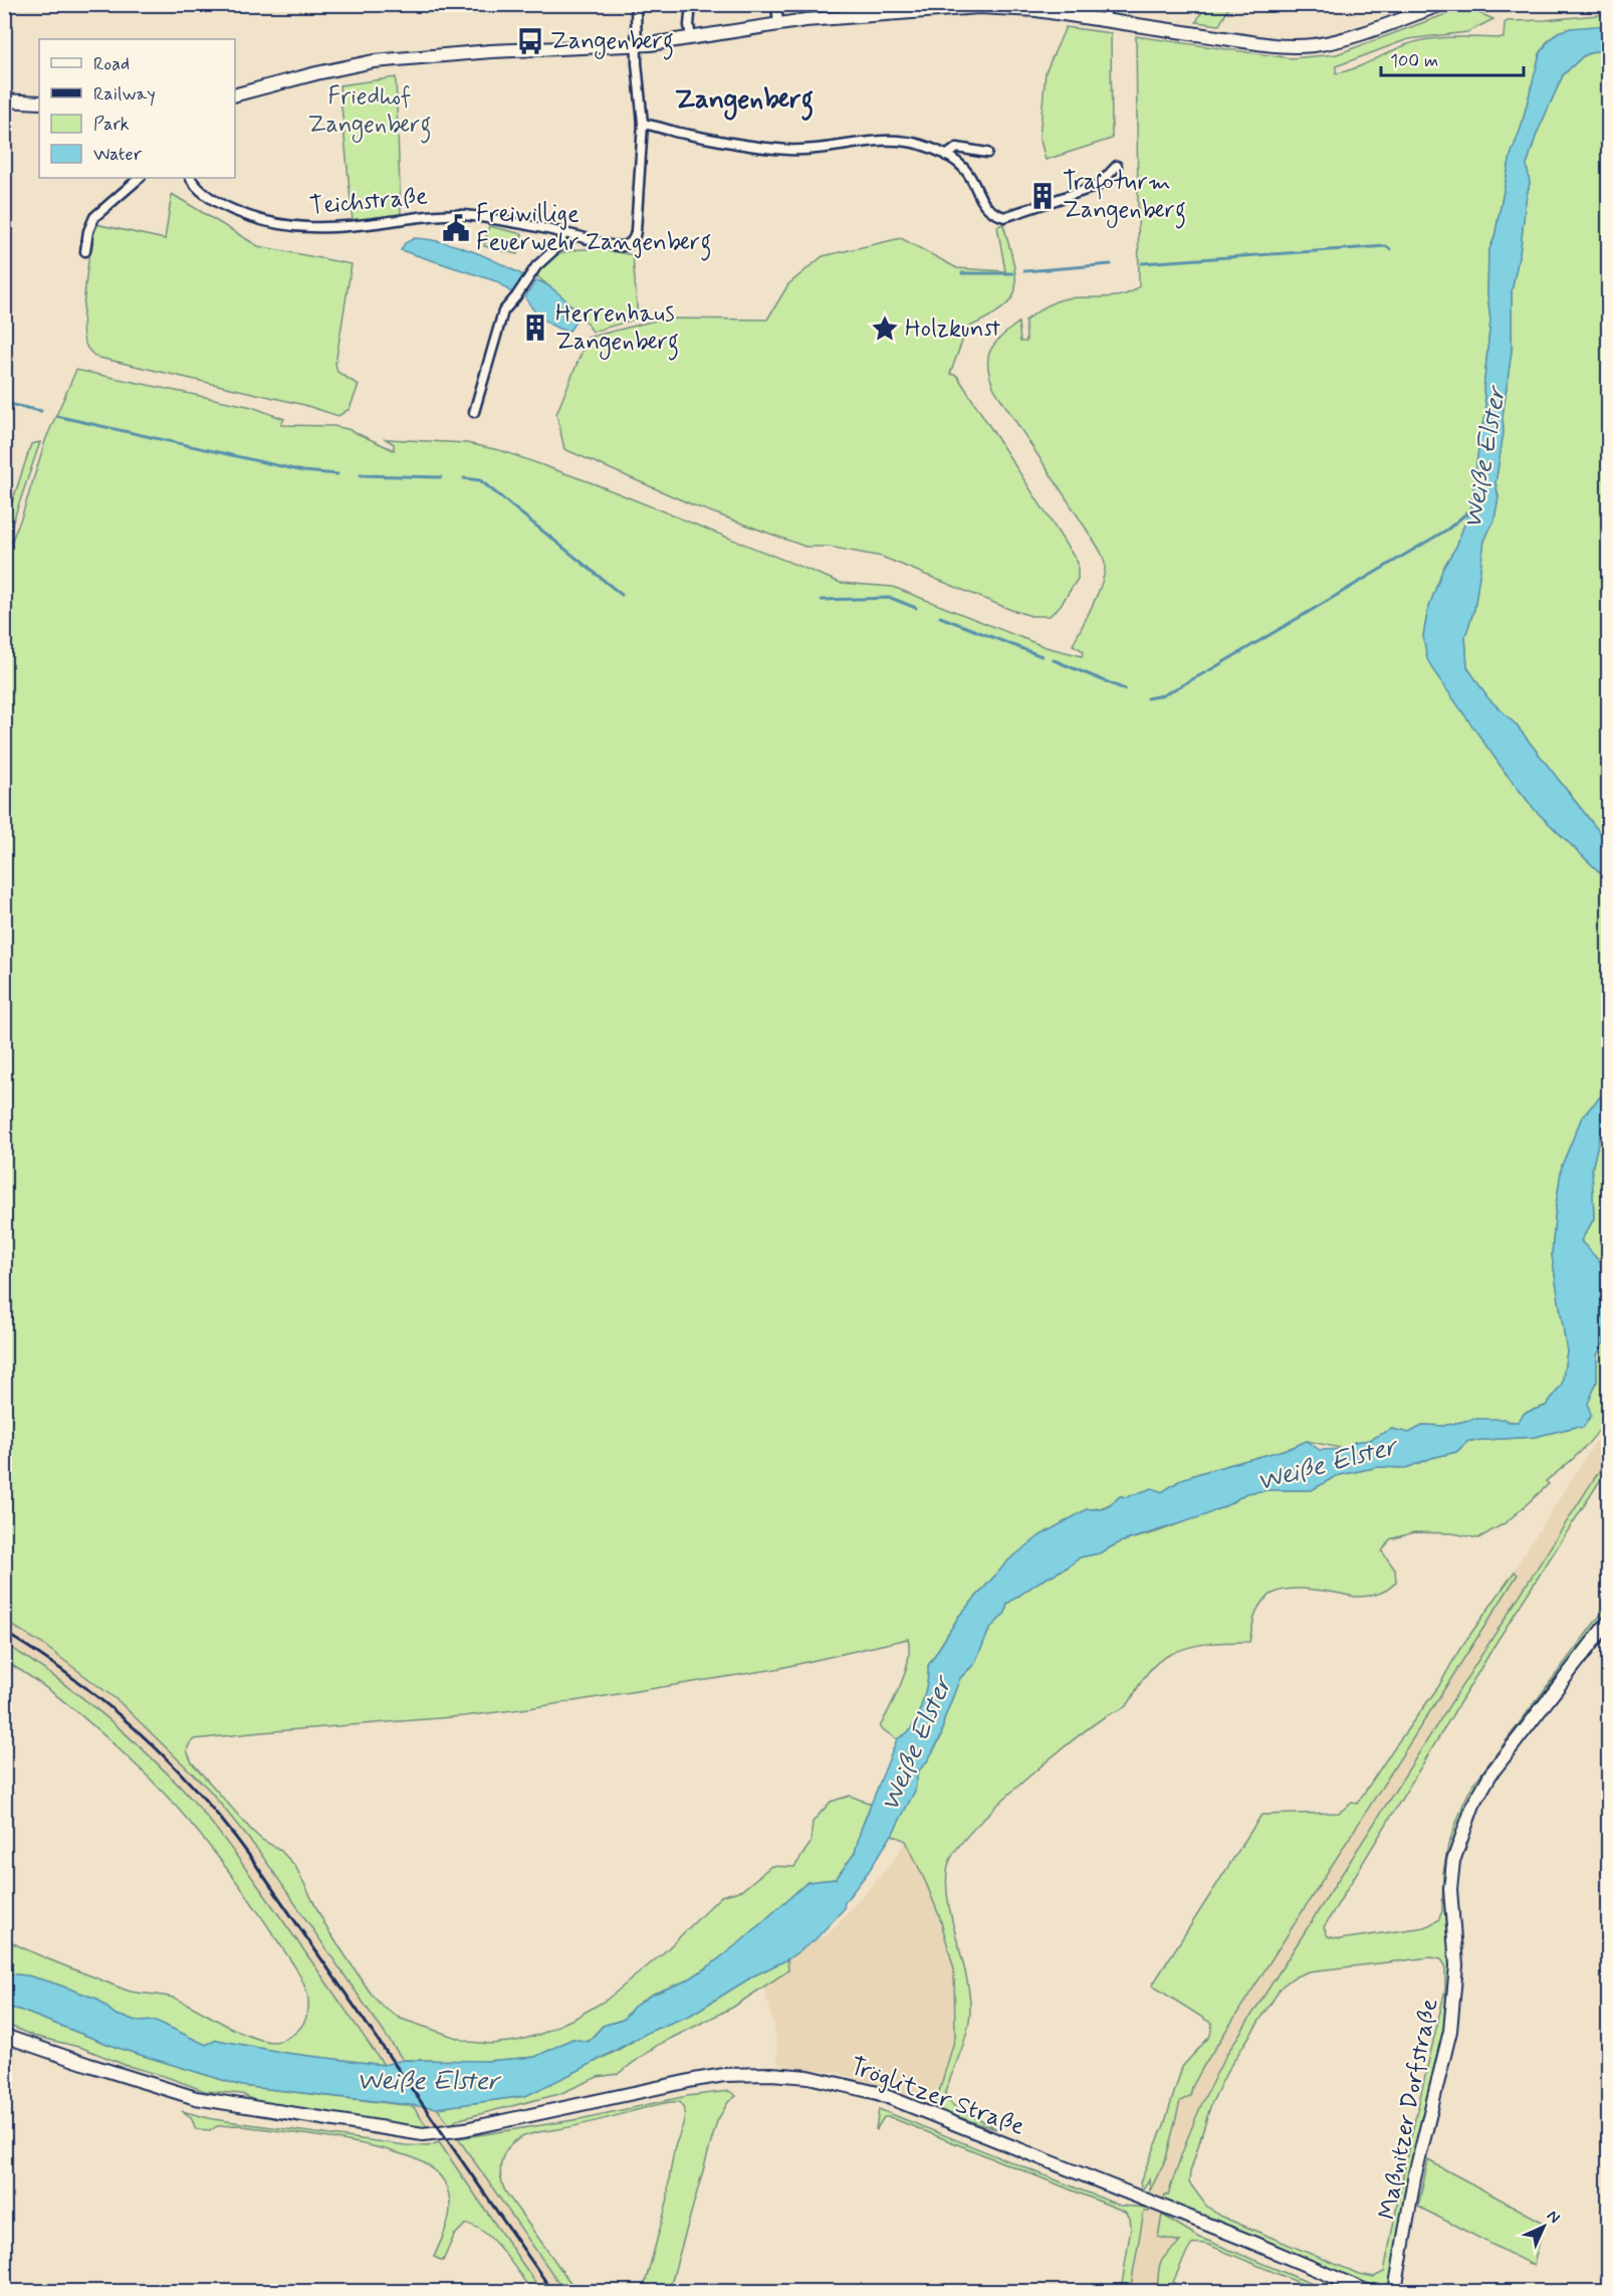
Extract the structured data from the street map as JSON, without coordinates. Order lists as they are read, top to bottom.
{
  "streets": {
    "street": ["Teichstraße", "Tröglitzer Straße", "Maßnitzer Dorfstraße"]
  },
  "districts": ["Zangenberg"],
  "water": ["Weiße Elster"],
  "parks": ["Friedhof Zangenberg"],
  "places": {
    "bus stop": ["Zangenberg"],
    "building": ["Trafoturm Zangenberg", "Herrenhaus Zangenberg"],
    "public building": ["Freiwillige Feuerwehr Zangenberg"],
    "place": ["Holzkunst"]
  },
  "legend": [
    "Road",
    "Railway",
    "Park",
    "Water"
  ],
  "scale_bar": "100 m",
  "north": "top right"
}
